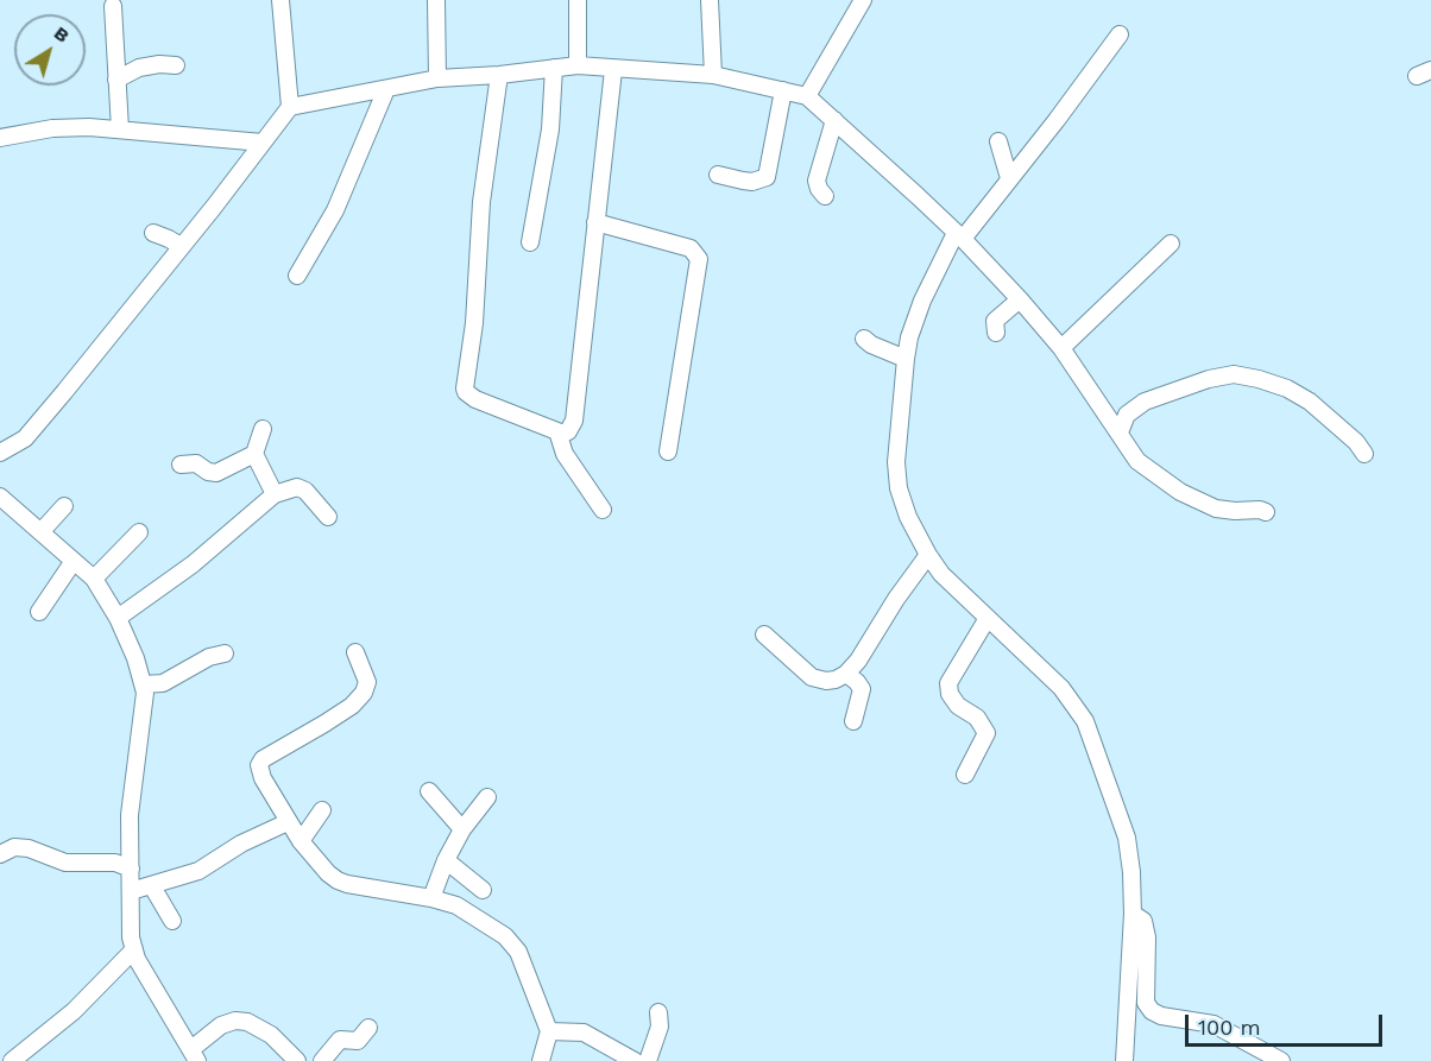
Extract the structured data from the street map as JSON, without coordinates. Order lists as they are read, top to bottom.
{
  "scale_bar": "100 m",
  "north": "top right"
}
